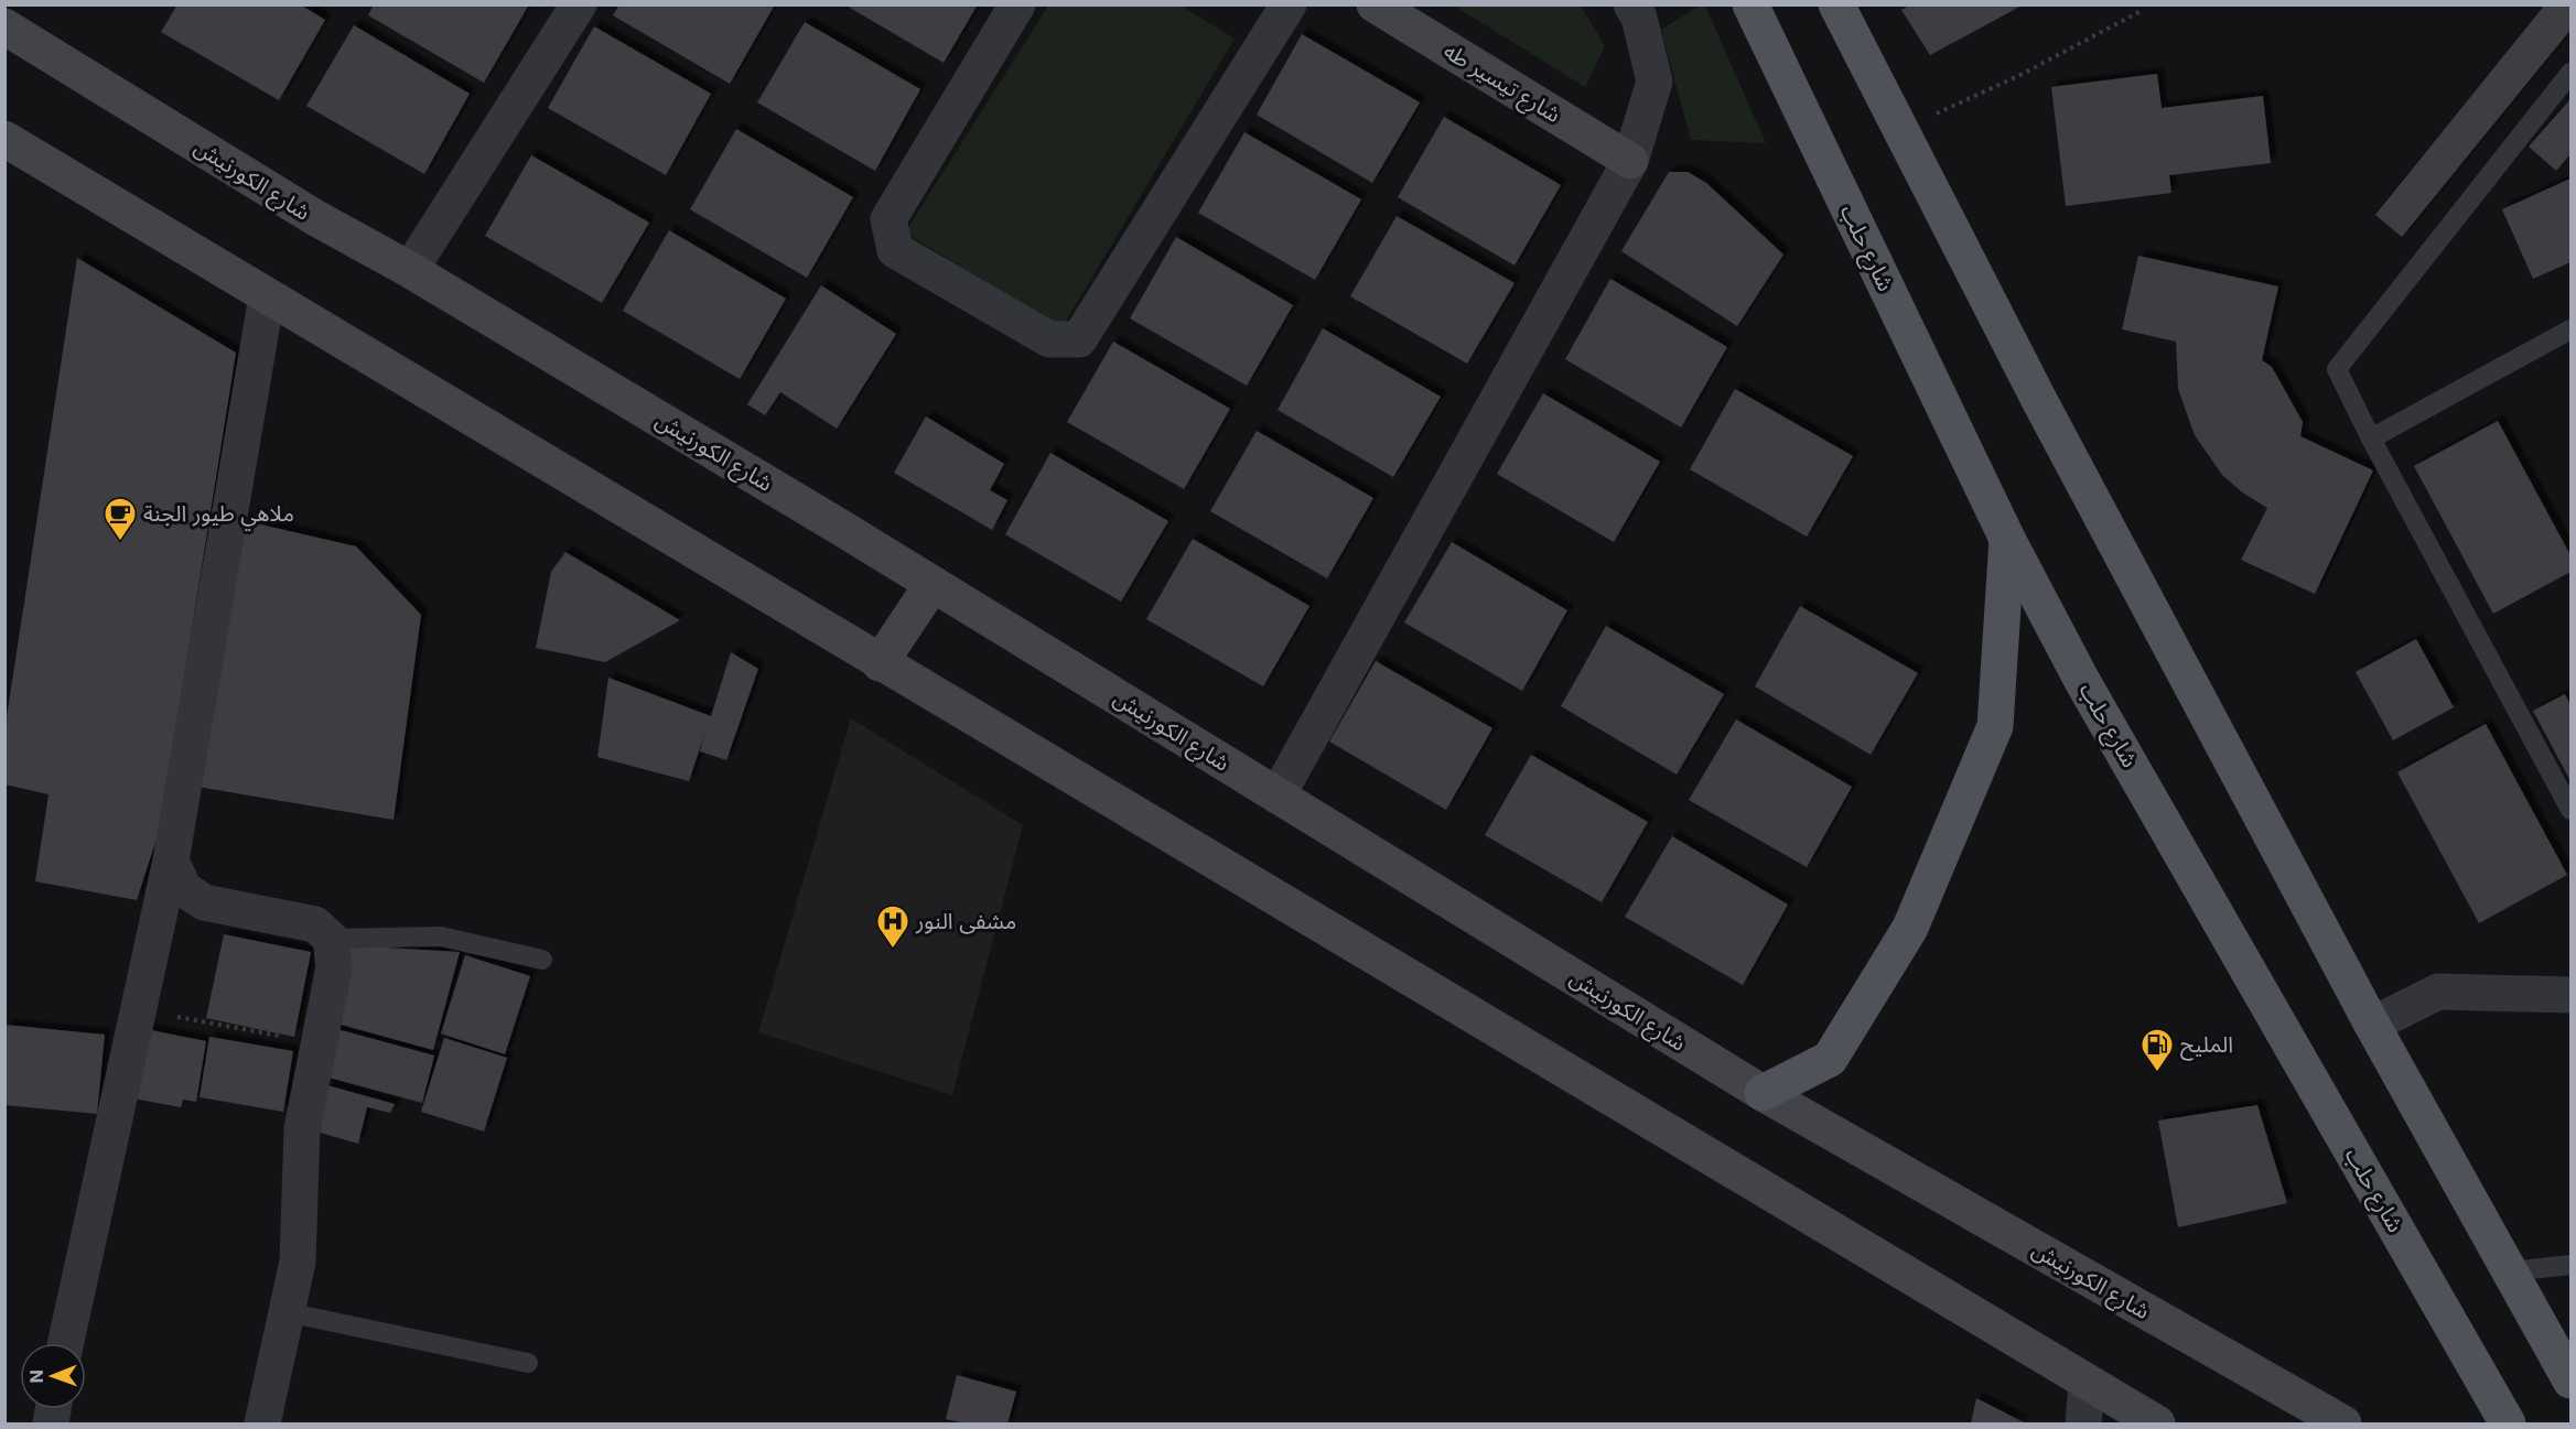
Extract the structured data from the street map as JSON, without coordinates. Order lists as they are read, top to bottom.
{
  "streets": {
    "main road": ["شارع تيسير طه", "شارع الكورنيش", "شارع حلب"]
  },
  "places": {
    "cafe": ["ملاهي طيور الجنة"],
    "hospital": ["مشفى النور"],
    "fuel station": ["المليح"]
  },
  "north": "left"
}
